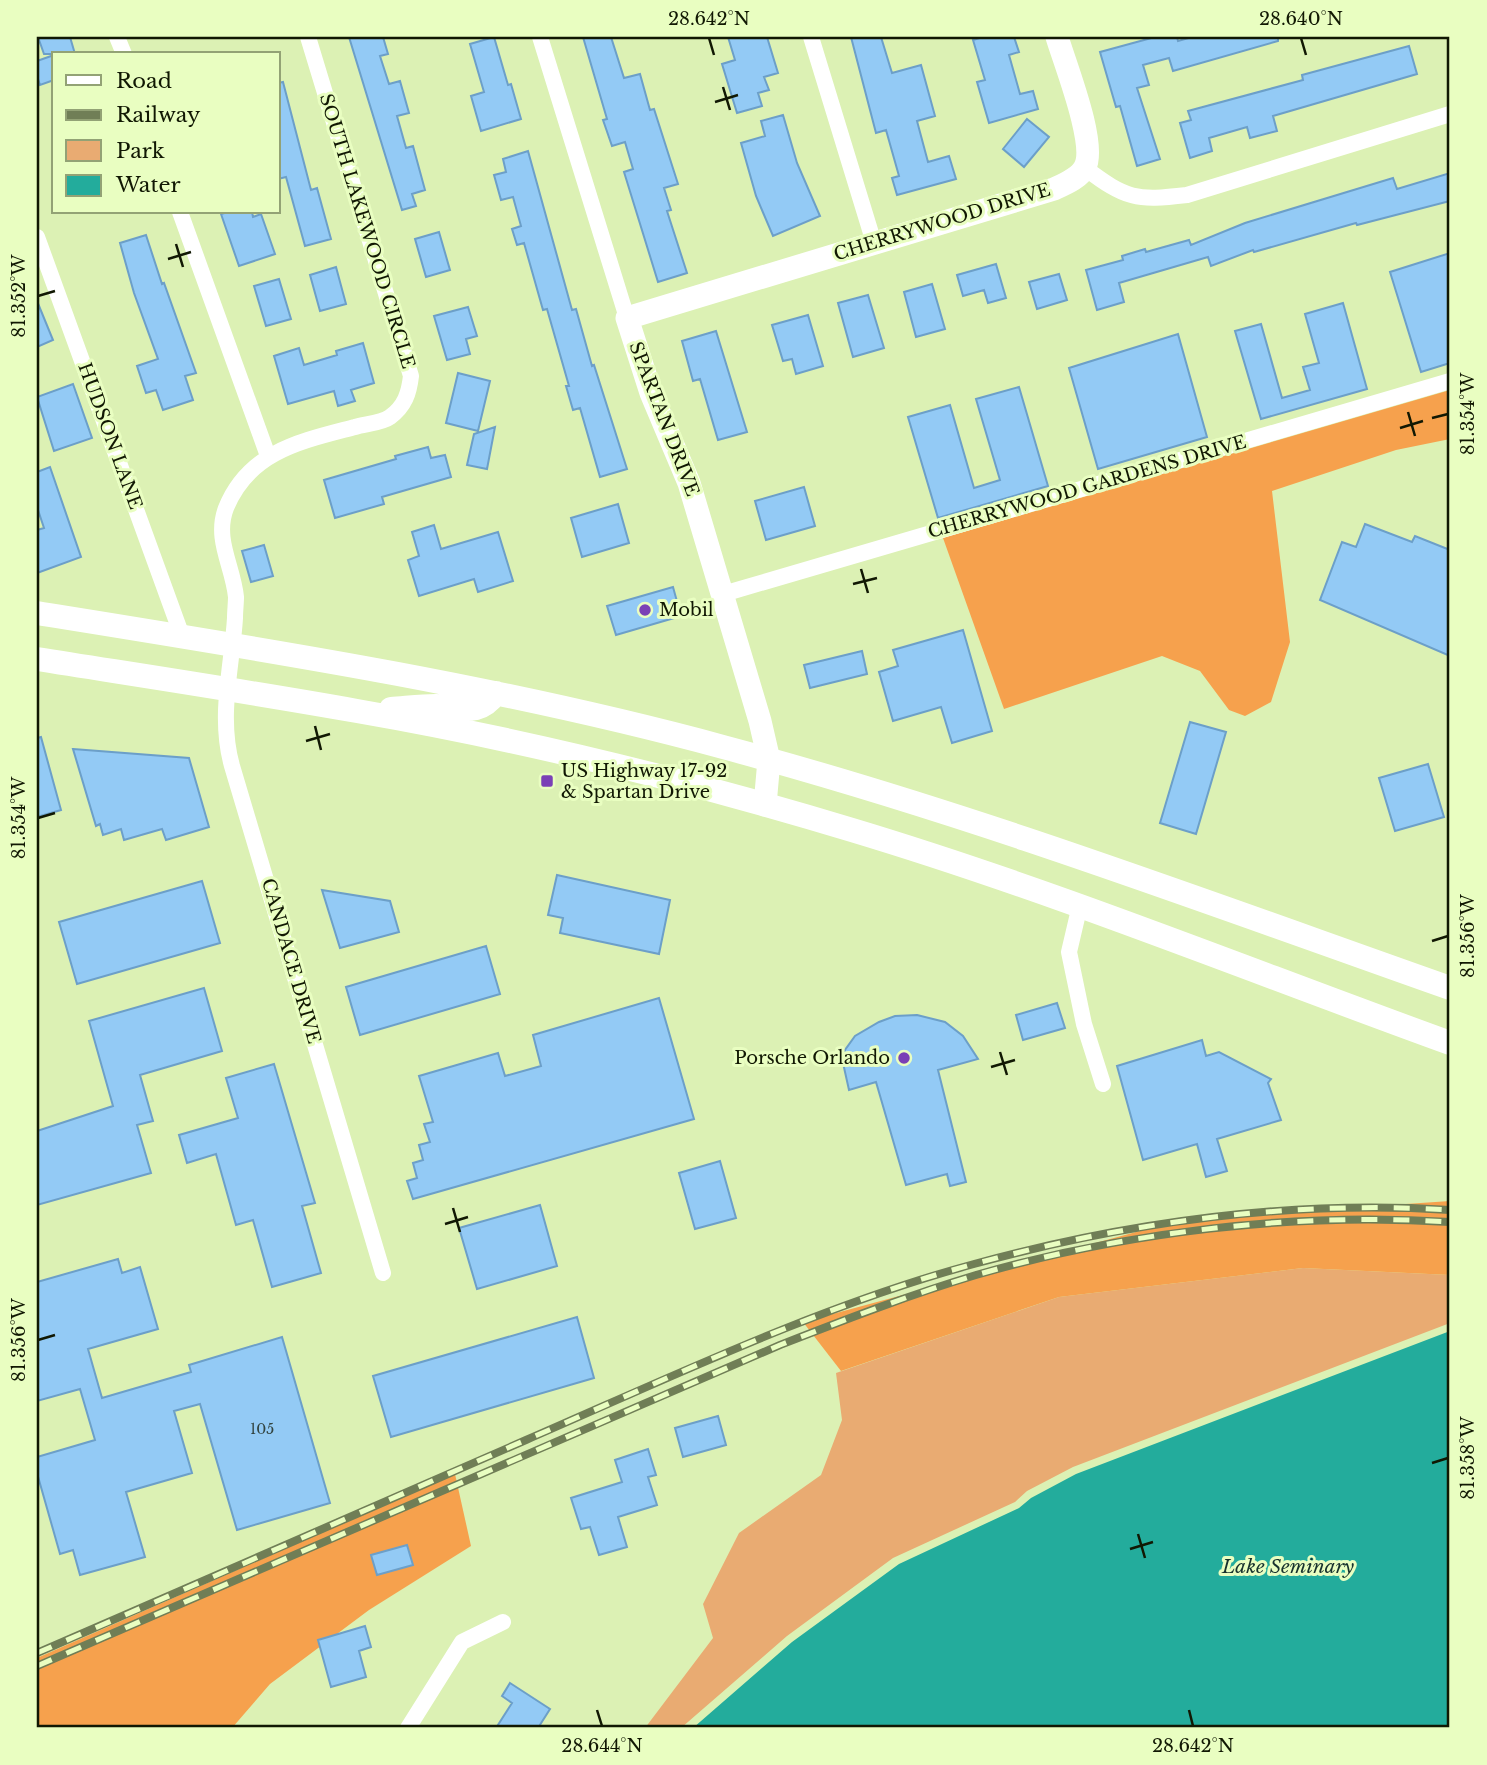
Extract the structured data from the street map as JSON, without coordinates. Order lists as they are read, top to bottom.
{
  "streets": {
    "street": [
      "CHERRYWOOD DRIVE",
      "SOUTH LAKEWOOD CIRCLE",
      "SPARTAN DRIVE",
      "HUDSON LANE",
      "CHERRYWOOD GARDENS DRIVE",
      "CANDACE DRIVE"
    ]
  },
  "crossings": [
    ["CHERRYWOOD DRIVE", "SPARTAN DRIVE"],
    ["SOUTH LAKEWOOD CIRCLE", "CANDACE DRIVE"],
    ["SPARTAN DRIVE", "CHERRYWOOD GARDENS DRIVE"]
  ],
  "water": ["Lake Seminary"],
  "places": {
    "other": ["Mobil", "Porsche Orlando"],
    "transit": ["US Highway 17-92 & Spartan Drive"]
  },
  "house_numbers": ["105"],
  "legend": [
    "Road",
    "Railway",
    "Park",
    "Water"
  ],
  "coordinates": [
    "28.642°N",
    "28.640°N",
    "81.352°W",
    "81.354°W",
    "81.356°W",
    "81.358°W",
    "28.644°N"
  ]
}
